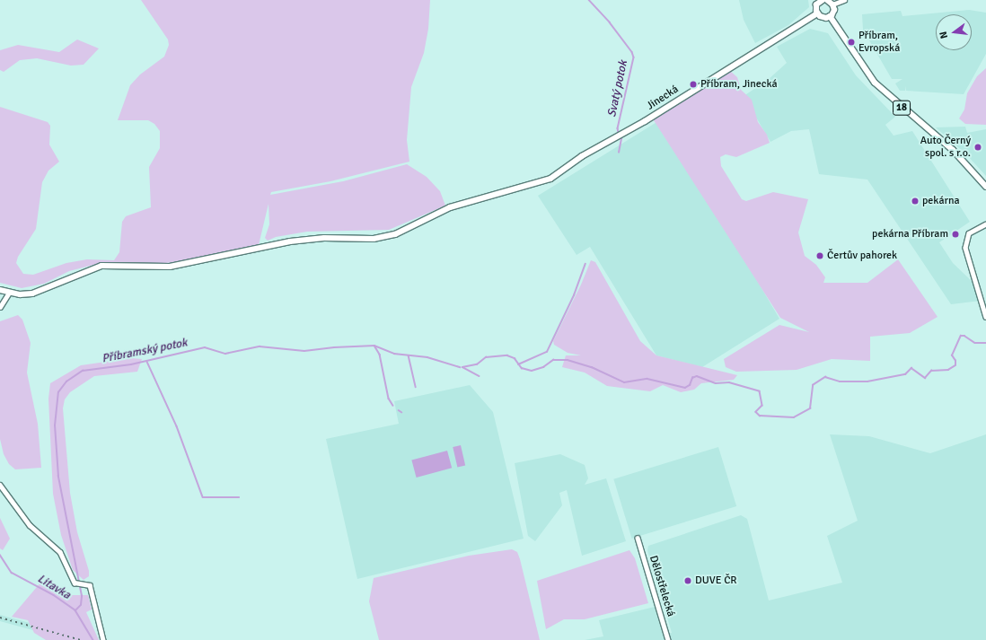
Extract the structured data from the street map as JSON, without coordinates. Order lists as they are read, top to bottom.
{
  "streets": {
    "main road": ["Jinecká", "18"],
    "street": ["Dělostřelecká"]
  },
  "water": ["Svatý potok", "Příbramský potok", "Litavka"],
  "places": [
    "Příbram, Evropská",
    "Příbram, Jinecká",
    "Auto Černý spol. s r.o.",
    "pekárna",
    "pekárna Příbram",
    "Čertův pahorek",
    "DUVE ČR"
  ],
  "north": "left"
}
